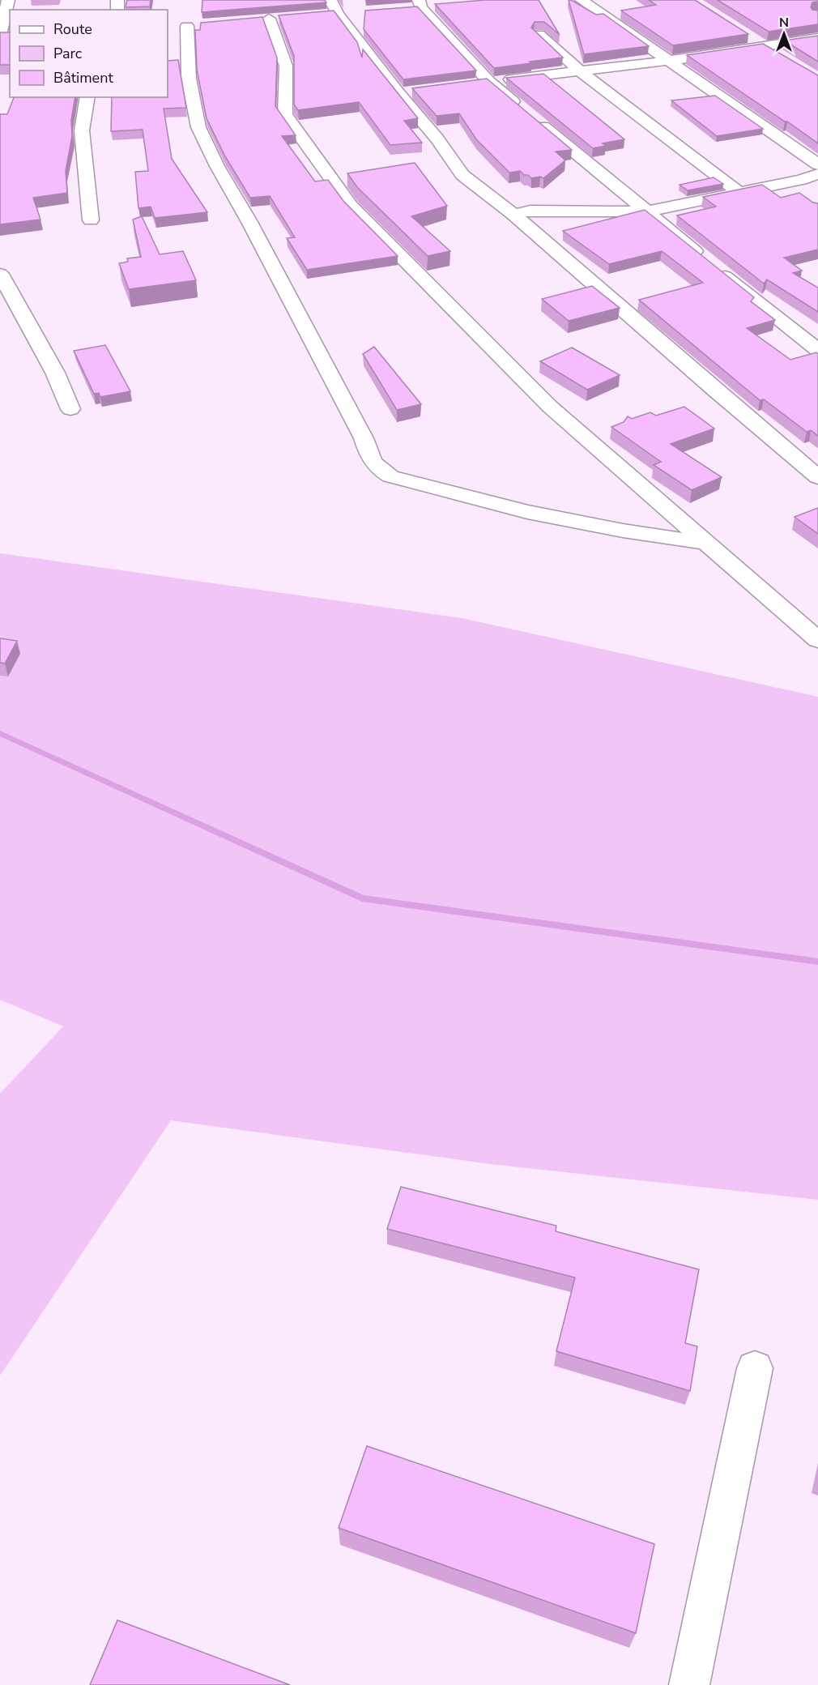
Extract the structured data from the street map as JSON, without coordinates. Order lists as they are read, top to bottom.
{
  "legend": ["Route", "Parc", "Bâtiment"],
  "north": "top"
}
